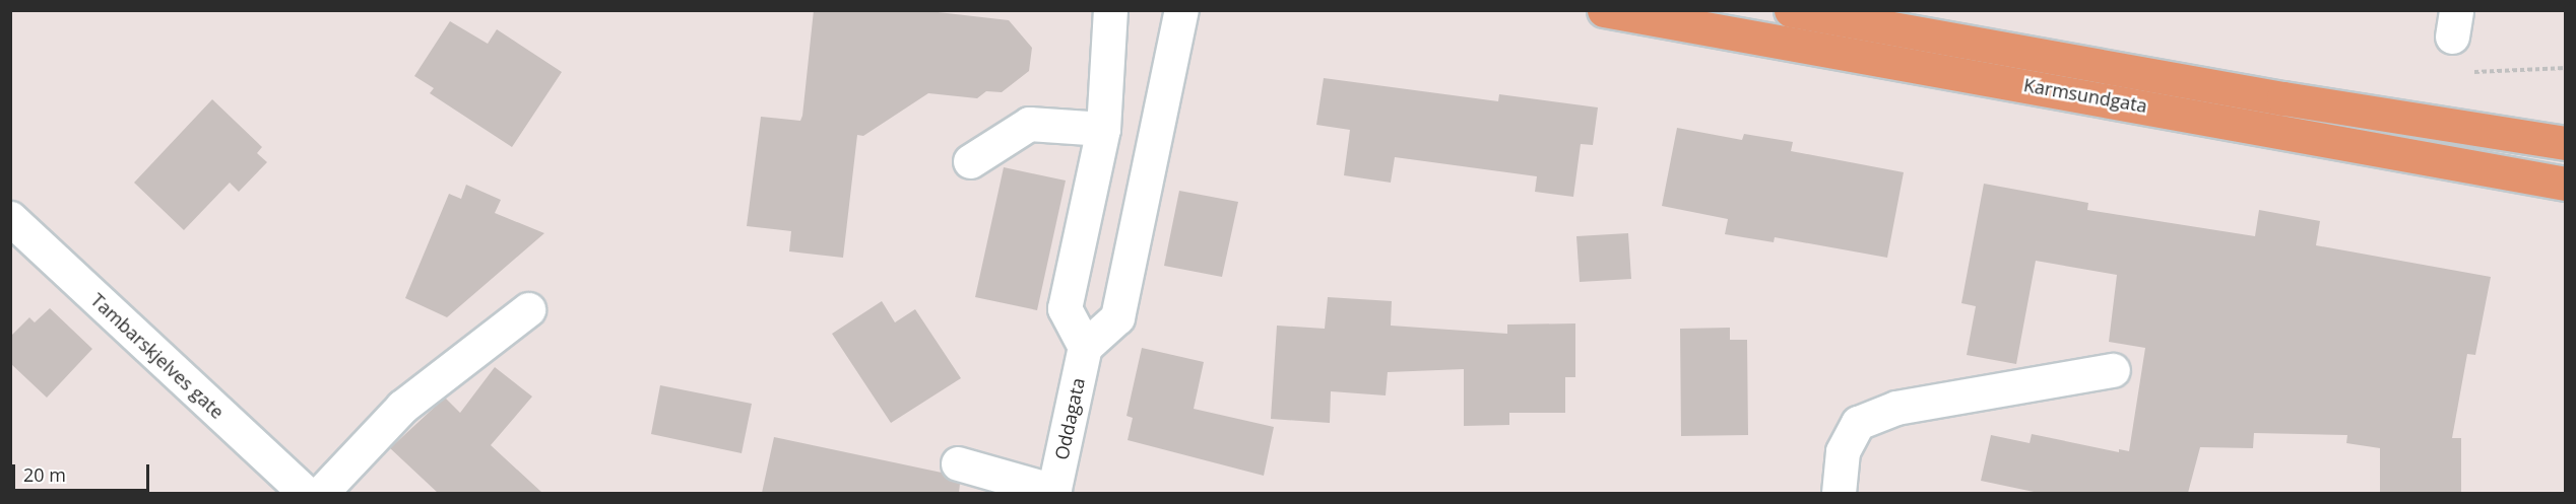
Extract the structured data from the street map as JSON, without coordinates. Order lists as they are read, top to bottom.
{
  "streets": {
    "main road": ["Karmsundgata"],
    "street": ["Tambarskjelves gate", "Oddagata"]
  },
  "scale_bar": "20 m"
}
